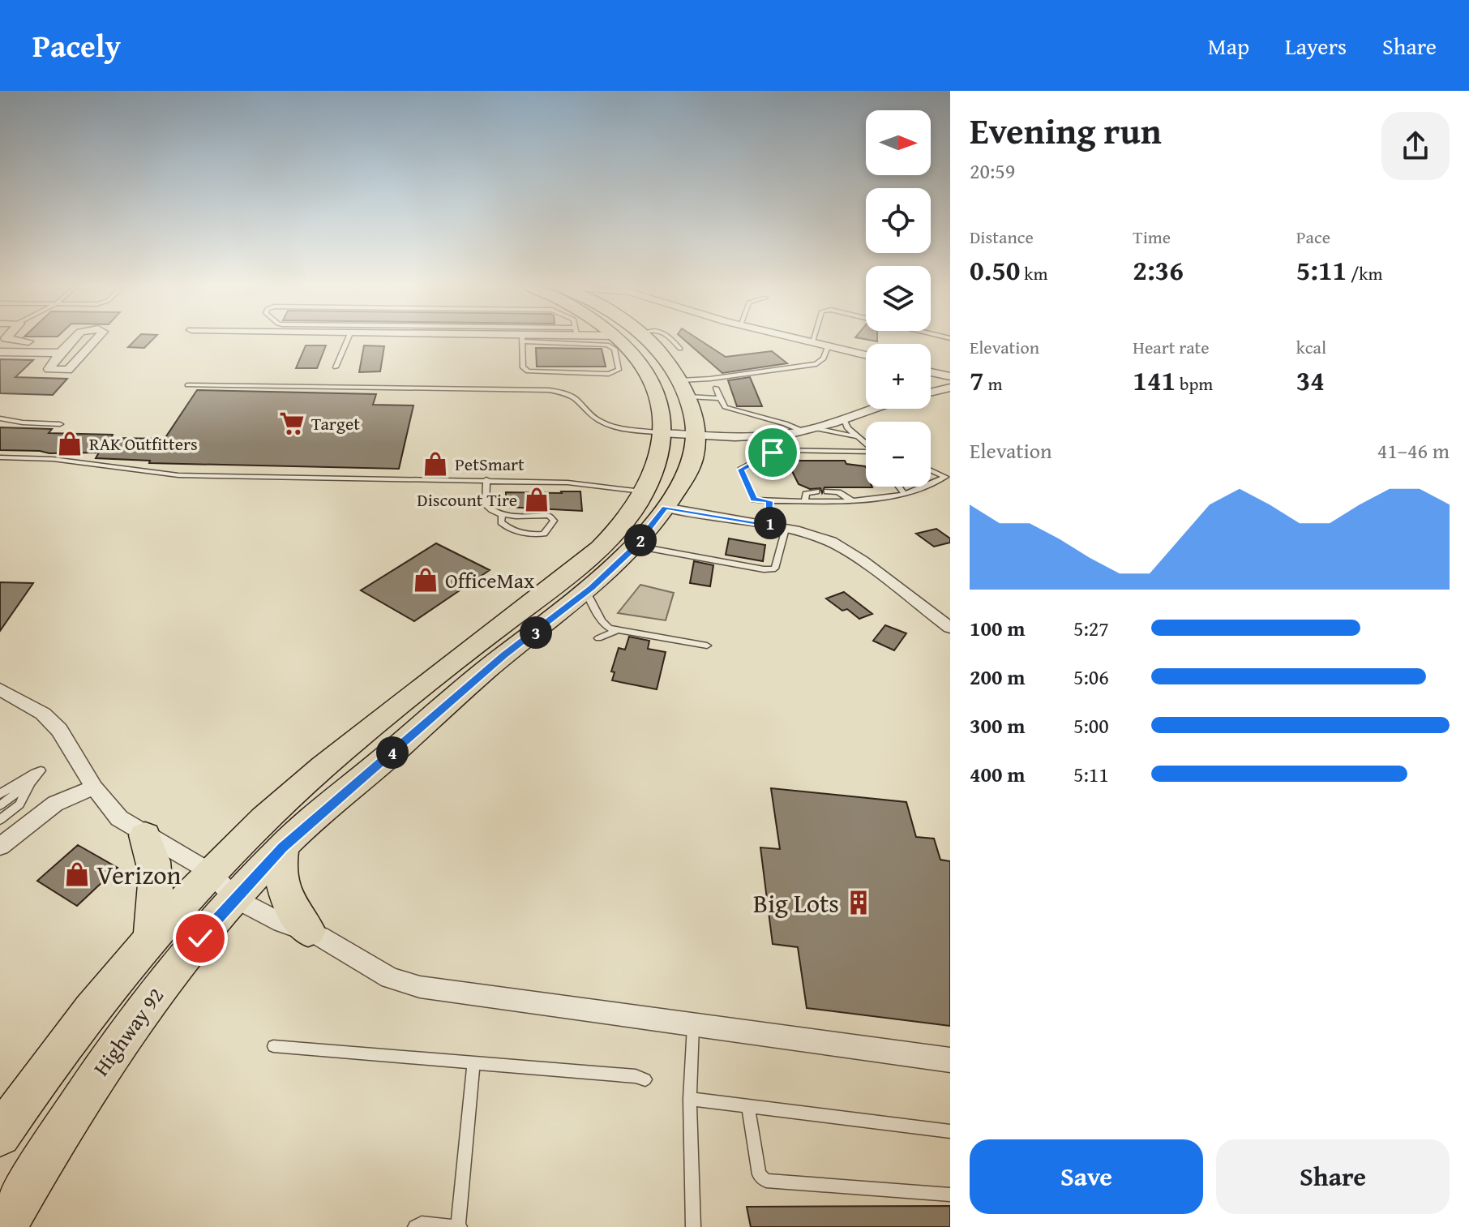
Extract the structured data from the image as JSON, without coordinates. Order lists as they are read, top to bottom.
{
  "streets": {
    "main road": ["Highway 92"]
  },
  "places": {
    "supermarket": ["Target"],
    "shop": [
      "RAK Outfitters",
      "PetSmart",
      "Discount Tire",
      "OfficeMax",
      "Verizon"
    ],
    "building": ["Big Lots"]
  },
  "north": "right",
  "page": {
    "header": "Pacely",
    "nav": ["Map", "Layers", "Share"],
    "heading": ["Evening run", "20:59"],
    "map_buttons": ["+", "−"],
    "stats": [
      ["Distance", "0.50 km"],
      ["Time", "2:36"],
      ["Pace", "5:11 /km"],
      ["Elevation", "7 m"],
      ["Heart rate", "141 bpm"],
      ["kcal", "34"]
    ],
    "chart": ["Elevation", "41–46 m"],
    "pins": [
      "1",
      "2",
      "3",
      "4"
    ],
    "list": [
      {
        "name": "100 m",
        "note": "5:27"
      },
      {
        "name": "200 m",
        "note": "5:06"
      },
      {
        "name": "300 m",
        "note": "5:00"
      },
      {
        "name": "400 m",
        "note": "5:11"
      }
    ],
    "buttons": ["Save", "Share"]
  }
}
